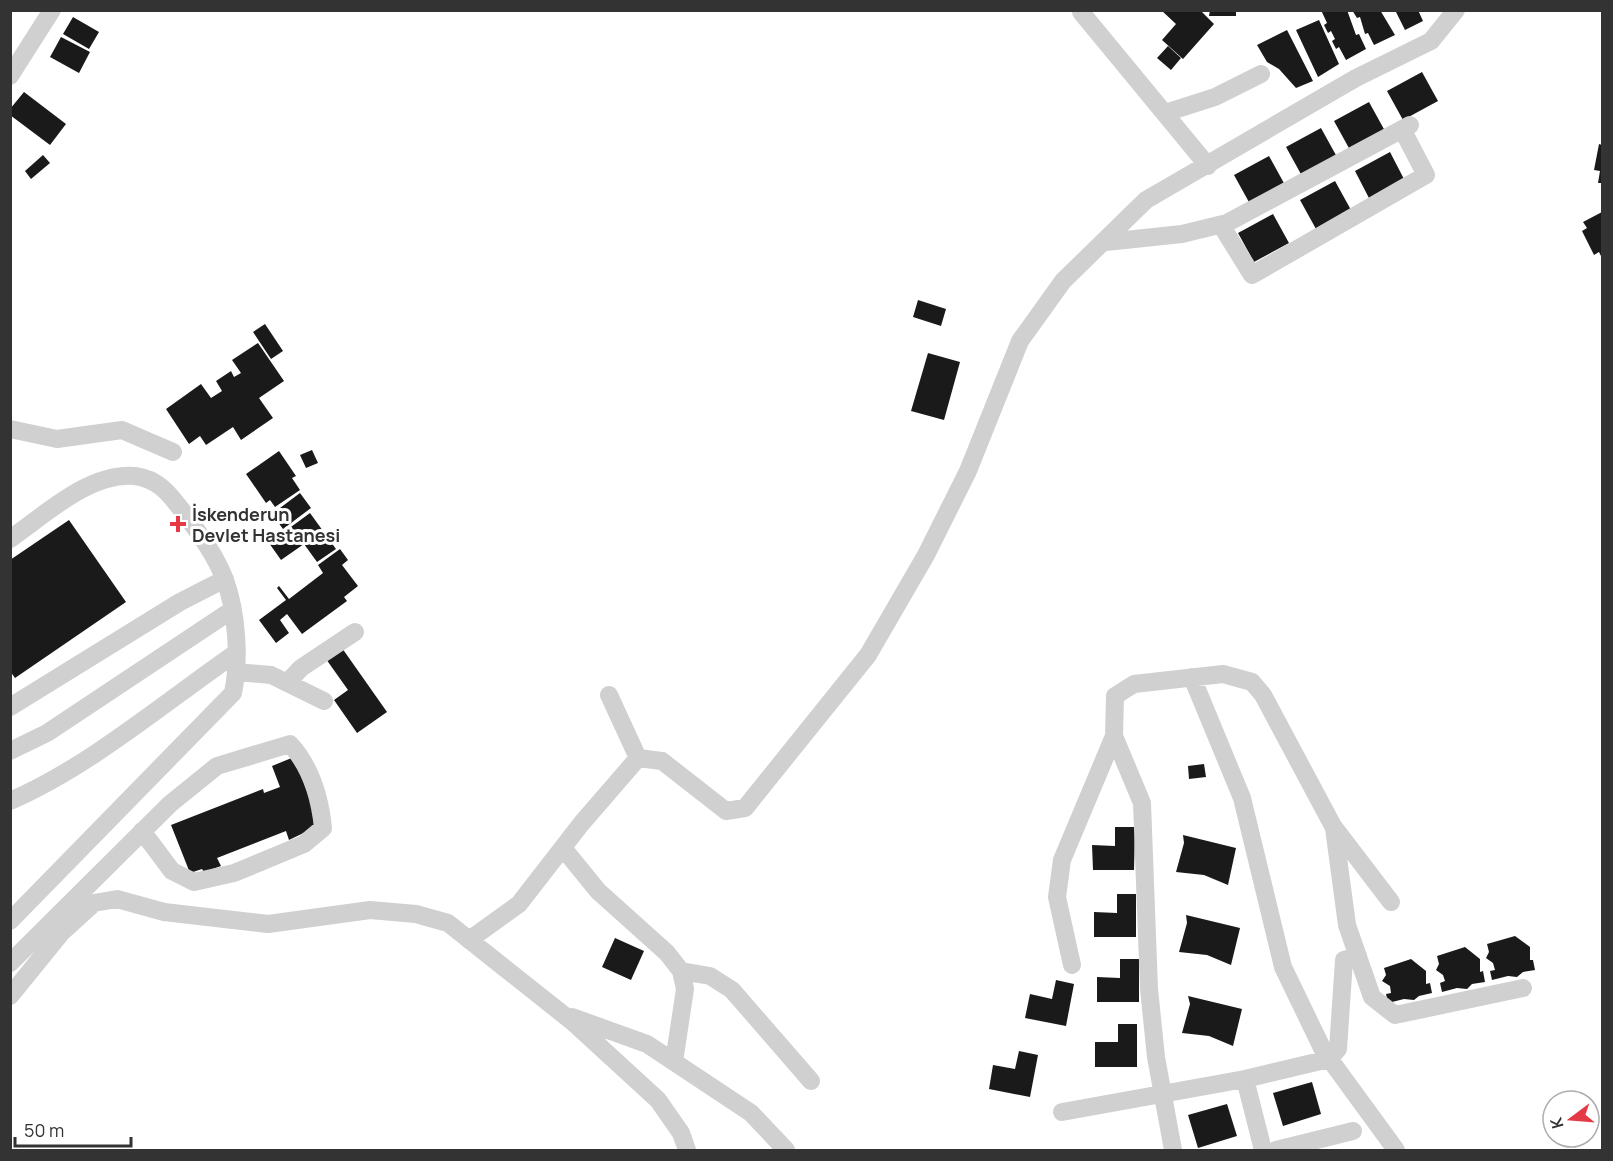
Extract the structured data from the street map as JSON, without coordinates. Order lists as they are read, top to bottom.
{
  "places": {
    "health": ["İskenderun Devlet Hastanesi"]
  },
  "scale_bar": "50 m",
  "north": "left"
}
